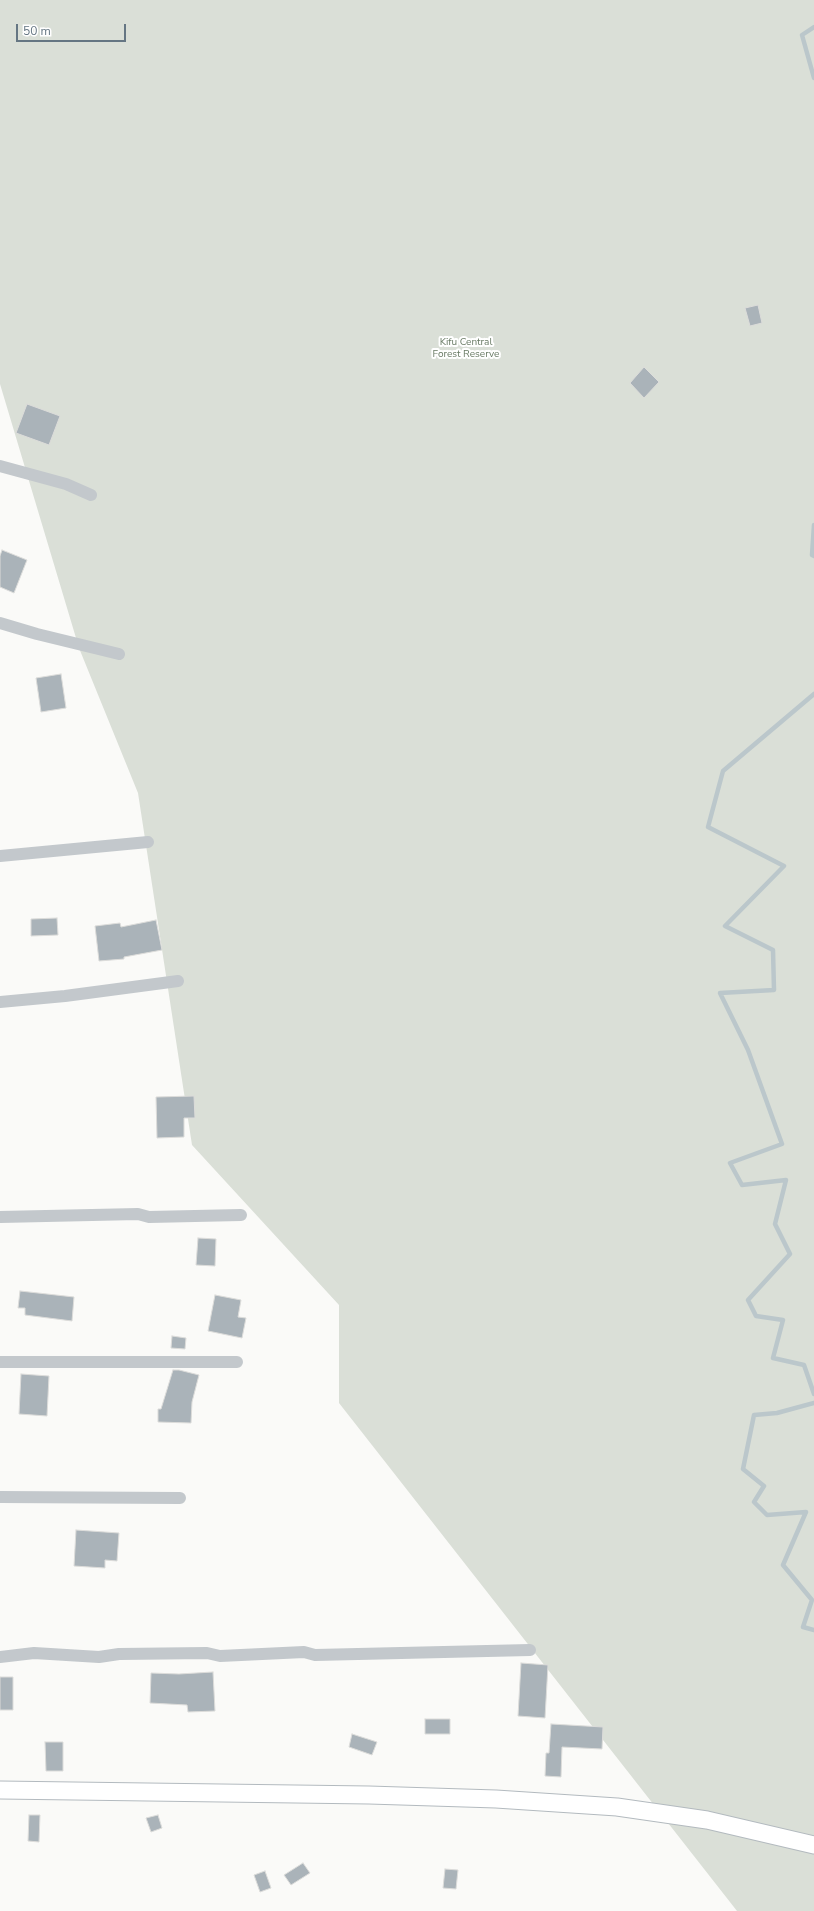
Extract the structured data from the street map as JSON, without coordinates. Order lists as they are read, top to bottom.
{
  "parks": ["Kifu Central Forest Reserve"],
  "scale_bar": "50 m"
}
